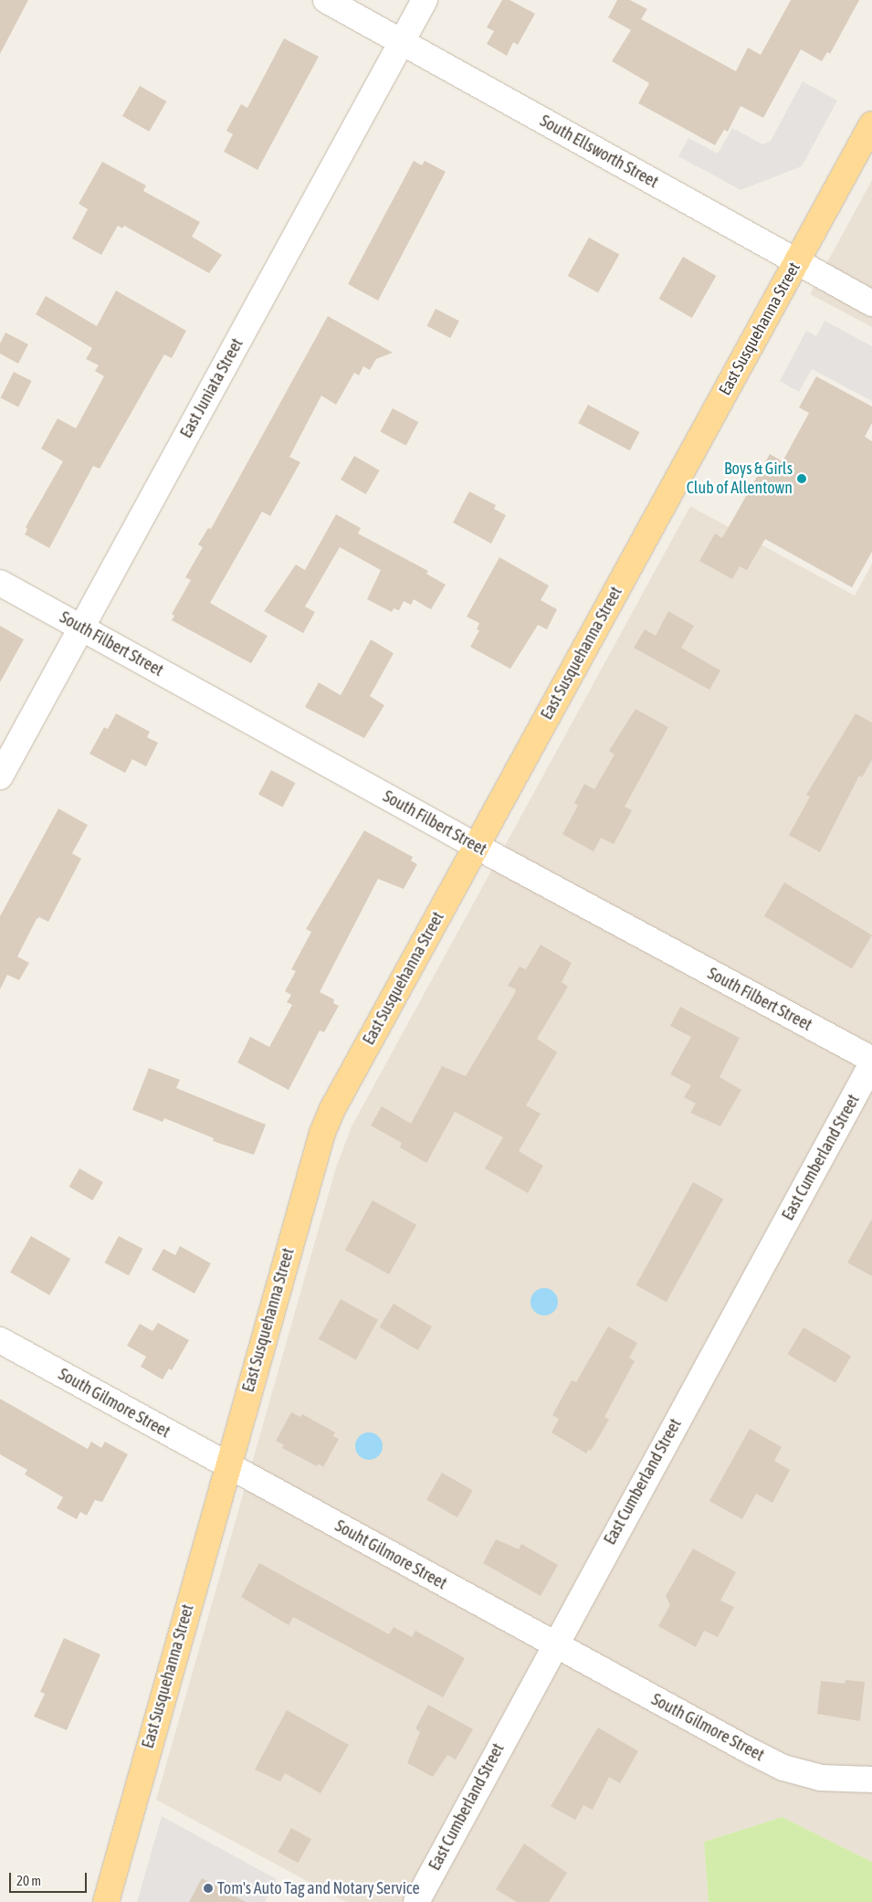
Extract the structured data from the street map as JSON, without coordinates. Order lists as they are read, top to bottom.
{
  "streets": {
    "main road": ["East Susquehanna Street"],
    "street": [
      "South Ellsworth Street",
      "East Juniata Street",
      "South Filbert Street",
      "East Cumberland Street",
      "South Gilmore Street",
      "Souht Gilmore Street"
    ]
  },
  "crossings": [
    ["South Ellsworth Street", "East Susquehanna Street"],
    ["South Ellsworth Street", "East Juniata Street"],
    ["East Susquehanna Street", "South Filbert Street"],
    ["East Susquehanna Street", "South Gilmore Street"],
    ["East Susquehanna Street", "Souht Gilmore Street"],
    ["East Juniata Street", "South Filbert Street"],
    ["East Cumberland Street", "South Gilmore Street"],
    ["East Cumberland Street", "Souht Gilmore Street"],
    ["South Gilmore Street", "Souht Gilmore Street"]
  ],
  "places": ["Boys & Girls Club of Allentown", "Tom's Auto Tag and Notary Service"],
  "scale_bar": "20 m"
}
